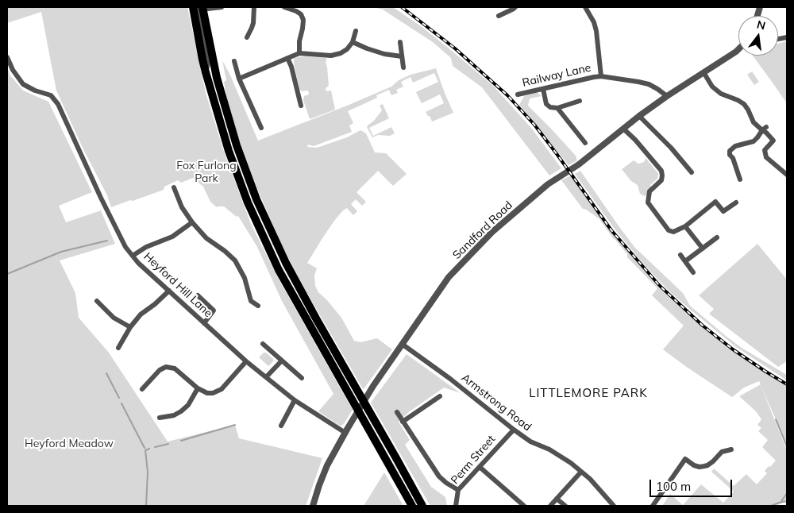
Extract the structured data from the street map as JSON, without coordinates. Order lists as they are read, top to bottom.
{
  "streets": {
    "street": [
      "Railway Lane",
      "Sandford Road",
      "Heyford Hill Lane",
      "Armstrong Road",
      "Perm Street"
    ]
  },
  "crossings": [
    ["Railway Lane", "Sandford Road"],
    ["Sandford Road", "Heyford Hill Lane"],
    ["Sandford Road", "Armstrong Road"],
    ["Armstrong Road", "Perm Street"]
  ],
  "districts": ["LITTLEMORE PARK"],
  "parks": ["Fox Furlong Park", "Heyford Meadow"],
  "scale_bar": "100 m",
  "north": "top"
}
